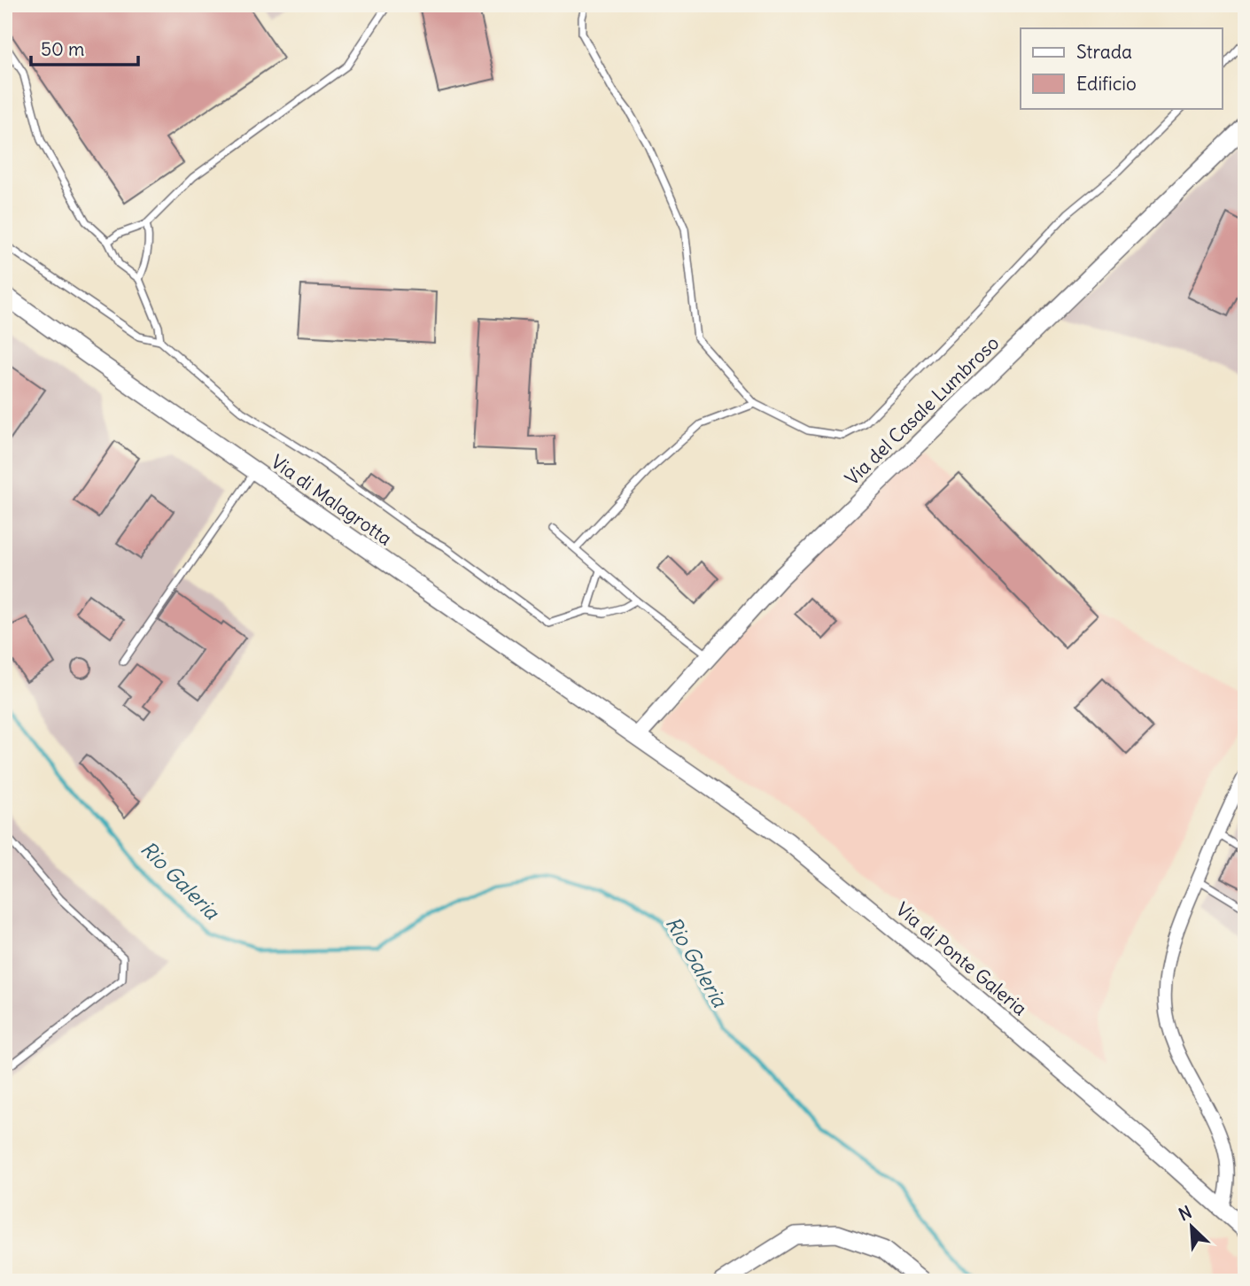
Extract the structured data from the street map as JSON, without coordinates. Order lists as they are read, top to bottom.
{
  "streets": {
    "main road": ["Via del Casale Lumbroso", "Via di Malagrotta", "Via di Ponte Galeria"]
  },
  "crossings": [
    ["Via del Casale Lumbroso", "Via di Malagrotta"],
    ["Via del Casale Lumbroso", "Via di Ponte Galeria"],
    ["Via di Malagrotta", "Via di Ponte Galeria"]
  ],
  "water": ["Rio Galeria"],
  "legend": ["Strada", "Edificio"],
  "scale_bar": "50 m",
  "north": "top left"
}
